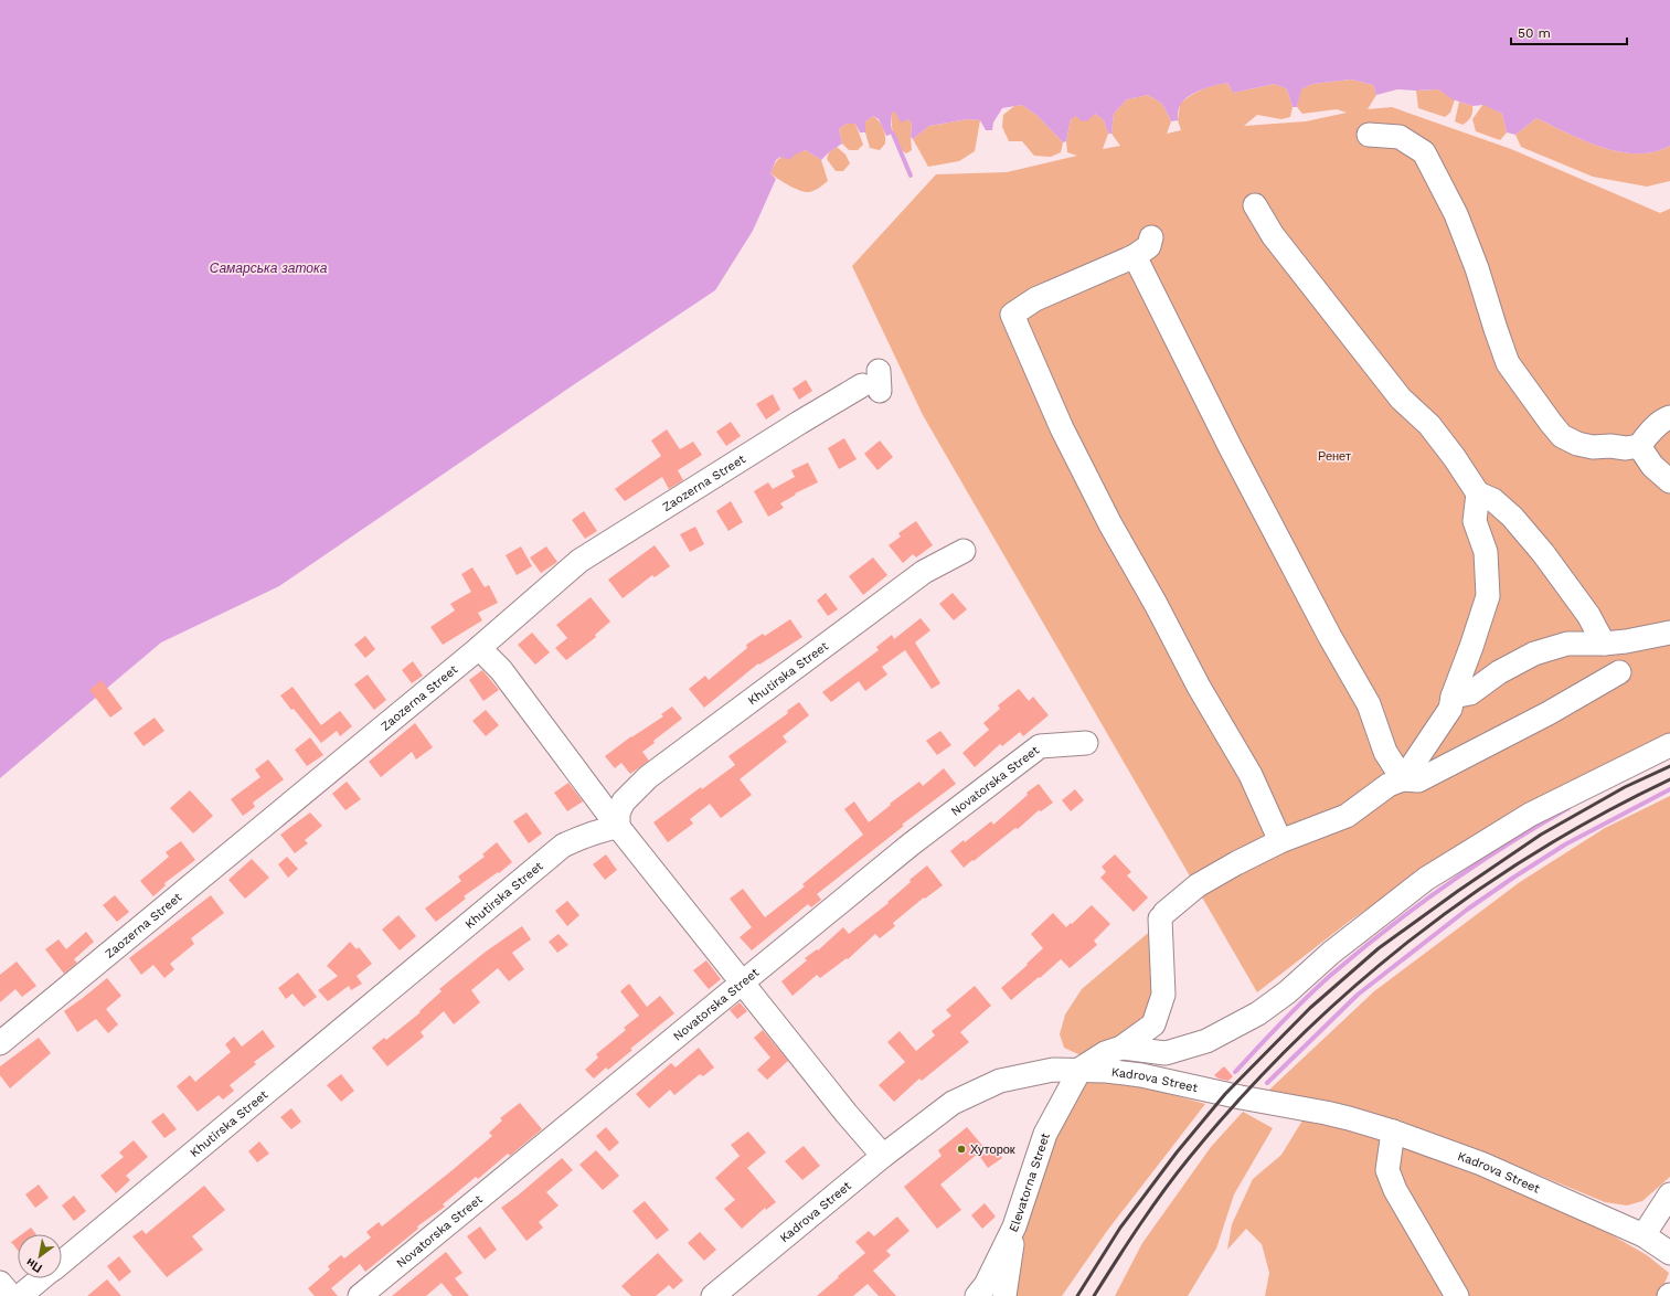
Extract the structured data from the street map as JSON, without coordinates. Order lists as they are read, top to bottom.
{
  "streets": {
    "street": [
      "Zaozerna Street",
      "Khutirska Street",
      "Novatorska Street",
      "Kadrova Street",
      "Elevatorna Street"
    ]
  },
  "crossings": [
    ["Kadrova Street", "Elevatorna Street"]
  ],
  "water": ["Самарська затока"],
  "parks": ["Ренет"],
  "places": ["Хуторок"],
  "scale_bar": "50 m",
  "north": "bottom left"
}
